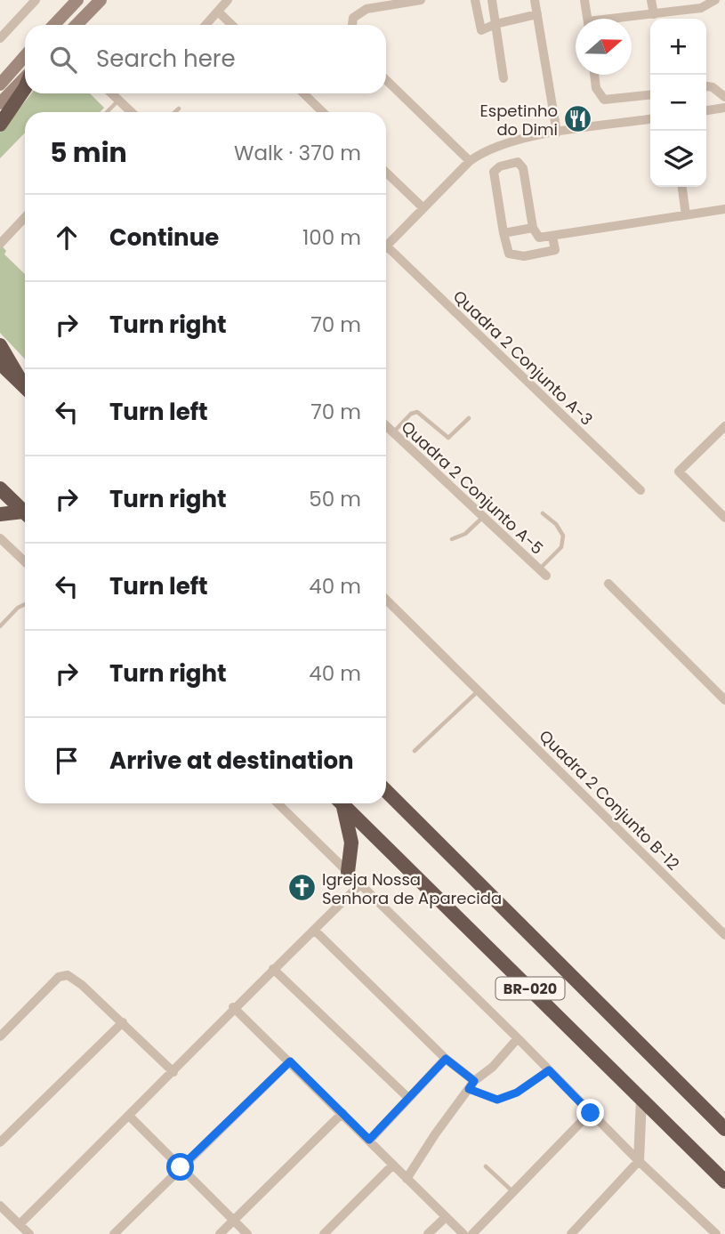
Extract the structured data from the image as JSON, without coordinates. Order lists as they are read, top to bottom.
{
  "streets": {
    "highway": ["BR-020"],
    "street": ["Quadra 2 Conjunto A-3", "Quadra 2 Conjunto A-5", "Quadra 2 Conjunto B-12"]
  },
  "places": {
    "restaurant": ["Espetinho do Dimi"],
    "church": ["Igreja Nossa Senhora de Aparecida"]
  },
  "north": "right",
  "page": {
    "map_buttons": ["+", "−"],
    "search": "Search here",
    "heading": ["5 min", "Walk · 370 m"],
    "list": [
      ["Continue", "100 m"],
      ["Turn right", "70 m"],
      ["Turn left", "70 m"],
      ["Turn right", "50 m"],
      ["Turn left", "40 m"],
      ["Turn right", "40 m"],
      "Arrive at destination"
    ]
  }
}
